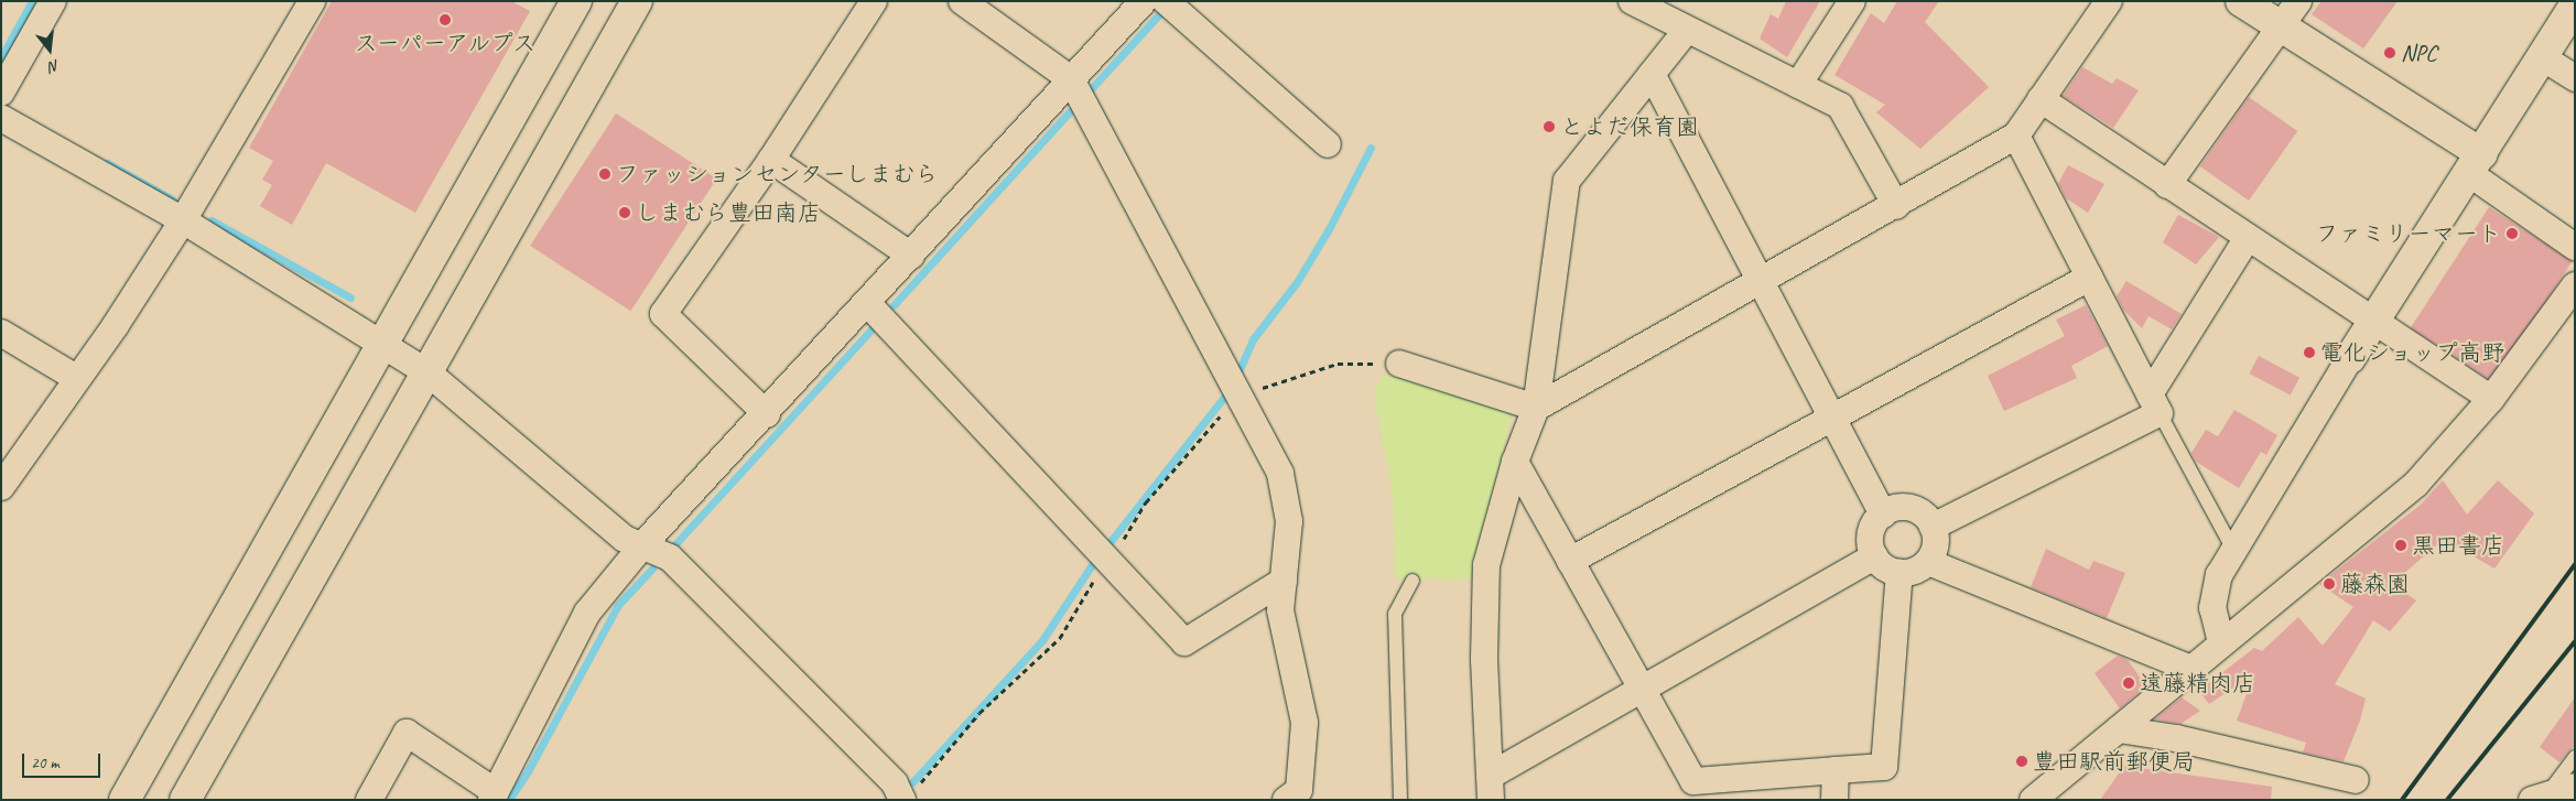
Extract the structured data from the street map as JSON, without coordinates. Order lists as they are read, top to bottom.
{
  "places": [
    "スーパーアルプス",
    "NPC",
    "とよだ保育園",
    "ファッションセンターしまむら",
    "しまむら豊田南店",
    "ファミリーマート",
    "電化ショップ高野",
    "黒田書店",
    "藤森園",
    "遠藤精肉店",
    "豊田駅前郵便局"
  ],
  "scale_bar": "20 m",
  "north": "bottom"
}
